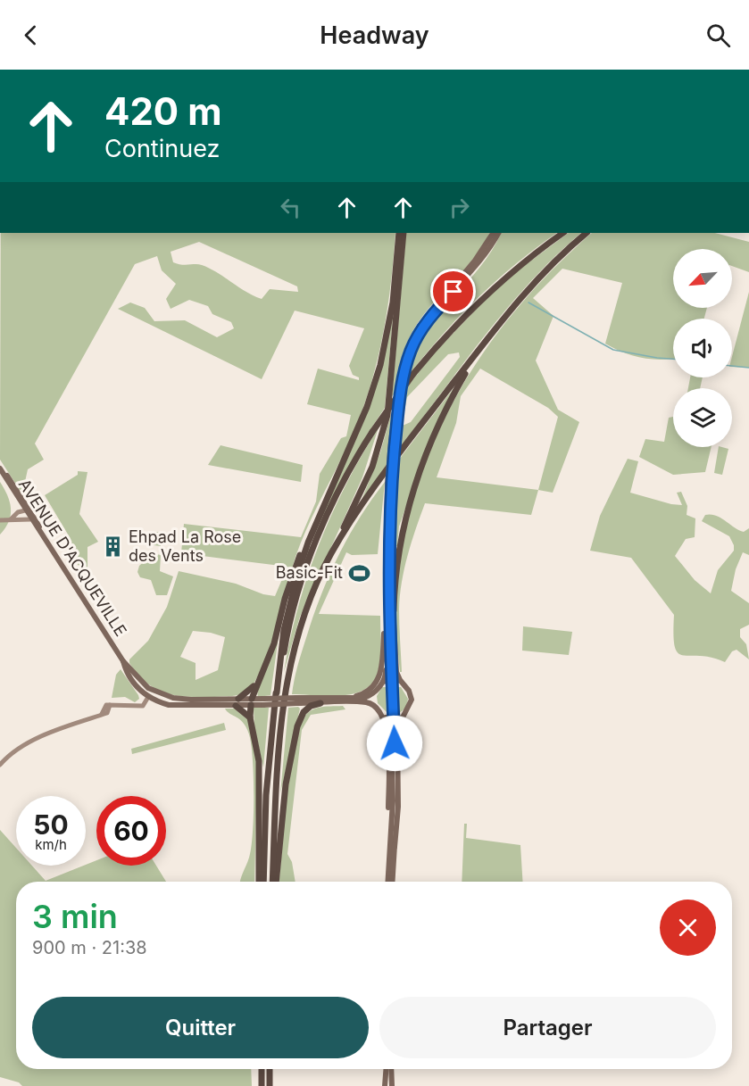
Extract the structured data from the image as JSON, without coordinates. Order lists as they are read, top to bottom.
{
  "streets": {
    "main road": ["AVENUE D'ACQUEVILLE"]
  },
  "places": {
    "building": ["Ehpad La Rose des Vents"],
    "sports": ["Basic-Fit"]
  },
  "north": "bottom left",
  "page": {
    "header": "Headway",
    "turn": ["420 m", "Continuez"],
    "speed": "50 km/h",
    "limit": "60",
    "heading": ["3 min", "900 m · 21:38"],
    "buttons": ["Quitter", "Partager"]
  }
}
